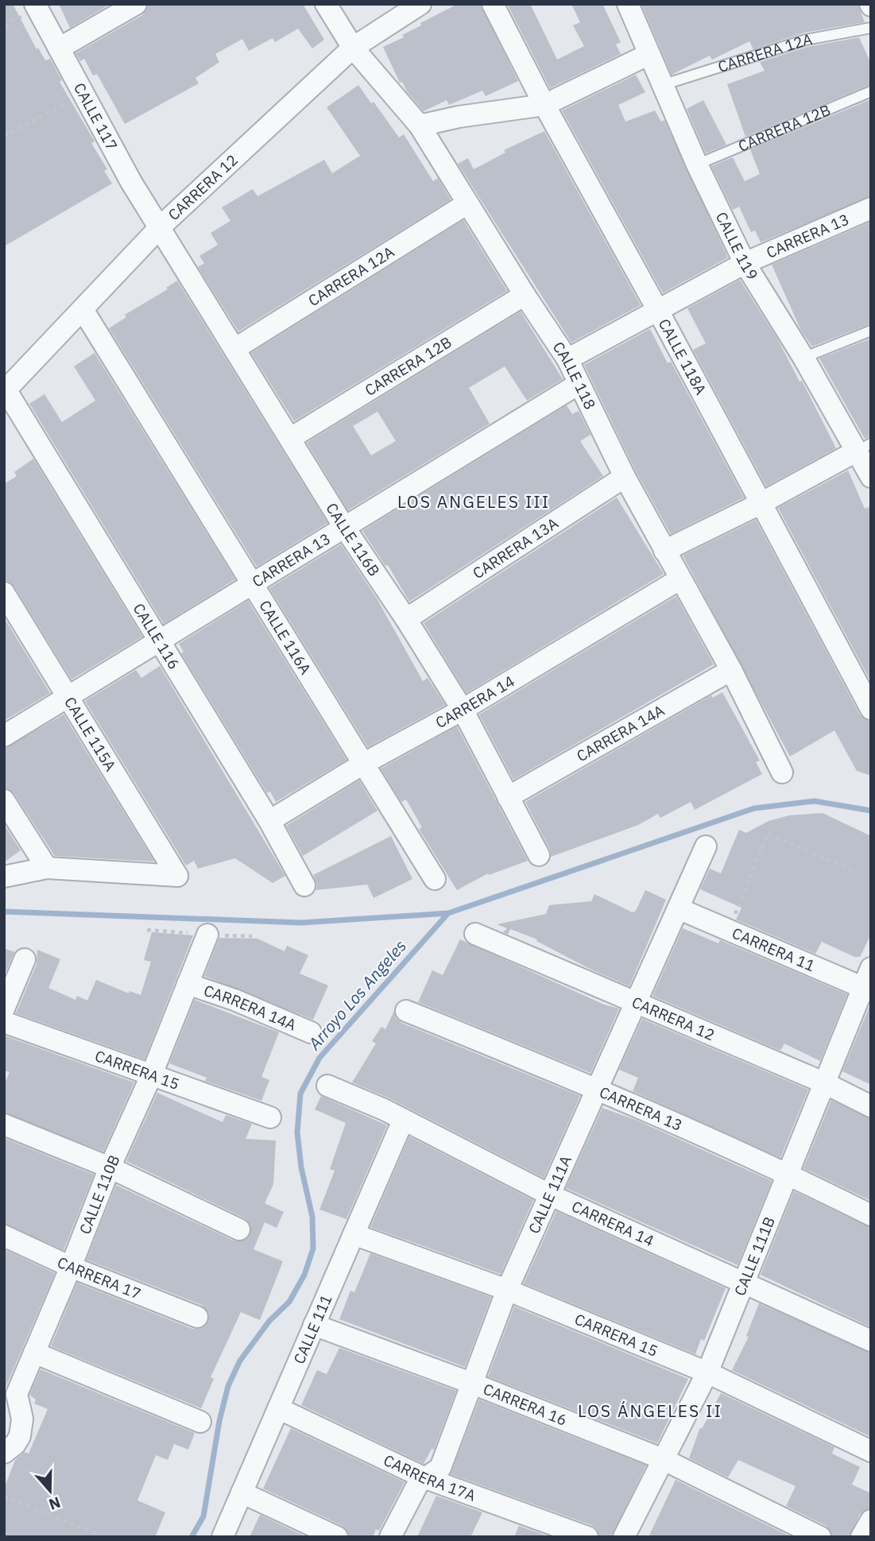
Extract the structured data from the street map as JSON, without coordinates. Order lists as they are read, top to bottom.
{
  "streets": {
    "street": [
      "CARRERA 12A",
      "CALLE 117",
      "CARRERA 12B",
      "CARRERA 12",
      "CARRERA 13",
      "CALLE 119",
      "CALLE 118A",
      "CALLE 118",
      "CALLE 116B",
      "CARRERA 13A",
      "CALLE 116",
      "CALLE 116A",
      "CARRERA 14",
      "CARRERA 14A",
      "CALLE 115A",
      "CARRERA 11",
      "CARRERA 15",
      "CALLE 110B",
      "CALLE 111A",
      "CALLE 111B",
      "CARRERA 17",
      "CALLE 111",
      "CARRERA 16",
      "CARRERA 17A"
    ]
  },
  "crossings": [
    ["CARRERA 12A", "CALLE 119"],
    ["CARRERA 12A", "CALLE 118"],
    ["CARRERA 12A", "CALLE 116B"],
    ["CALLE 117", "CARRERA 12"],
    ["CALLE 117", "CALLE 116B"],
    ["CARRERA 12B", "CALLE 119"],
    ["CARRERA 12B", "CALLE 118"],
    ["CARRERA 12B", "CALLE 116B"],
    ["CARRERA 12", "CALLE 118"],
    ["CARRERA 12", "CALLE 116B"],
    ["CARRERA 12", "CALLE 116"],
    ["CARRERA 12", "CALLE 116A"],
    ["CARRERA 12", "CALLE 111A"],
    ["CARRERA 12", "CALLE 111B"],
    ["CARRERA 13", "CALLE 119"],
    ["CARRERA 13", "CALLE 118A"],
    ["CARRERA 13", "CALLE 118"],
    ["CARRERA 13", "CALLE 116B"],
    ["CARRERA 13", "CALLE 116"],
    ["CARRERA 13", "CALLE 116A"],
    ["CARRERA 13", "CALLE 115A"],
    ["CARRERA 13", "CALLE 111A"],
    ["CARRERA 13", "CALLE 111B"],
    ["CALLE 118", "CARRERA 13A"],
    ["CALLE 118", "CARRERA 14"],
    ["CALLE 118", "CARRERA 14A"],
    ["CALLE 116B", "CARRERA 13A"],
    ["CALLE 116B", "CARRERA 14"],
    ["CALLE 116B", "CARRERA 14A"],
    ["CALLE 116", "CARRERA 14"],
    ["CALLE 116A", "CARRERA 14"],
    ["CARRERA 14", "CALLE 111A"],
    ["CARRERA 14", "CALLE 111B"],
    ["CARRERA 14", "CALLE 111"],
    ["CARRERA 14A", "CALLE 110B"],
    ["CARRERA 11", "CALLE 111A"],
    ["CARRERA 11", "CALLE 111B"],
    ["CARRERA 15", "CALLE 110B"],
    ["CARRERA 15", "CALLE 111A"],
    ["CARRERA 15", "CALLE 111B"],
    ["CARRERA 15", "CALLE 111"],
    ["CALLE 110B", "CARRERA 17"],
    ["CALLE 111A", "CARRERA 16"],
    ["CALLE 111A", "CARRERA 17A"],
    ["CALLE 111B", "CARRERA 16"],
    ["CALLE 111", "CARRERA 16"],
    ["CALLE 111", "CARRERA 17A"]
  ],
  "districts": ["LOS ANGELES III", "LOS ÁNGELES II"],
  "water": ["Arroyo Los Angeles"],
  "north": "bottom"
}
